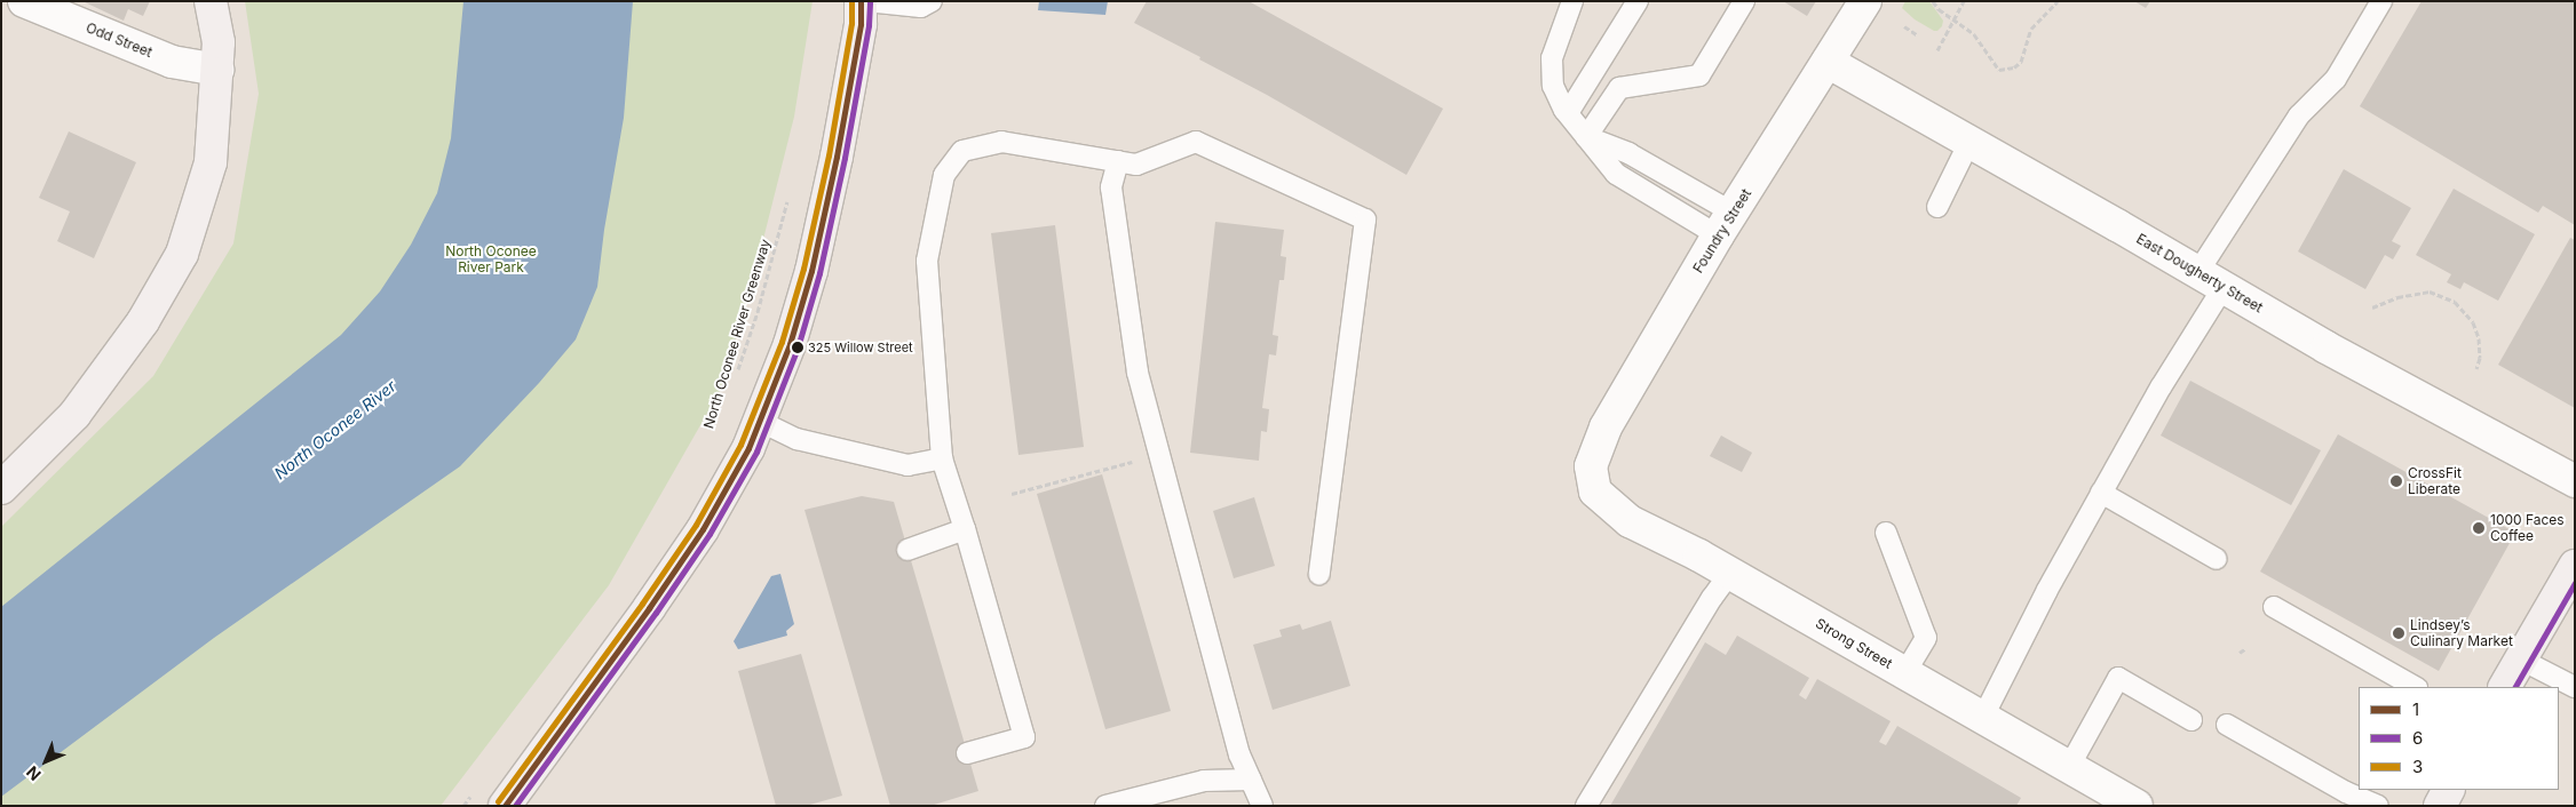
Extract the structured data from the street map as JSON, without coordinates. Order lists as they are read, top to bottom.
{
  "streets": {
    "street": [
      "Odd Street",
      "Foundry Street",
      "East Dougherty Street",
      "Strong Street"
    ],
    "path": ["North Oconee River Greenway"]
  },
  "crossings": [
    ["Foundry Street", "East Dougherty Street"],
    ["Foundry Street", "Strong Street"]
  ],
  "water": ["North Oconee River"],
  "parks": ["North Oconee River Park"],
  "places": [
    "325 Willow Street",
    "CrossFit Liberate",
    "1000 Faces Coffee",
    "Lindsey’s Culinary Market"
  ],
  "lines": ["transit line 1", "transit line 6", "transit line 3"],
  "legend": ["1", "6", "3"],
  "north": "bottom left"
}
